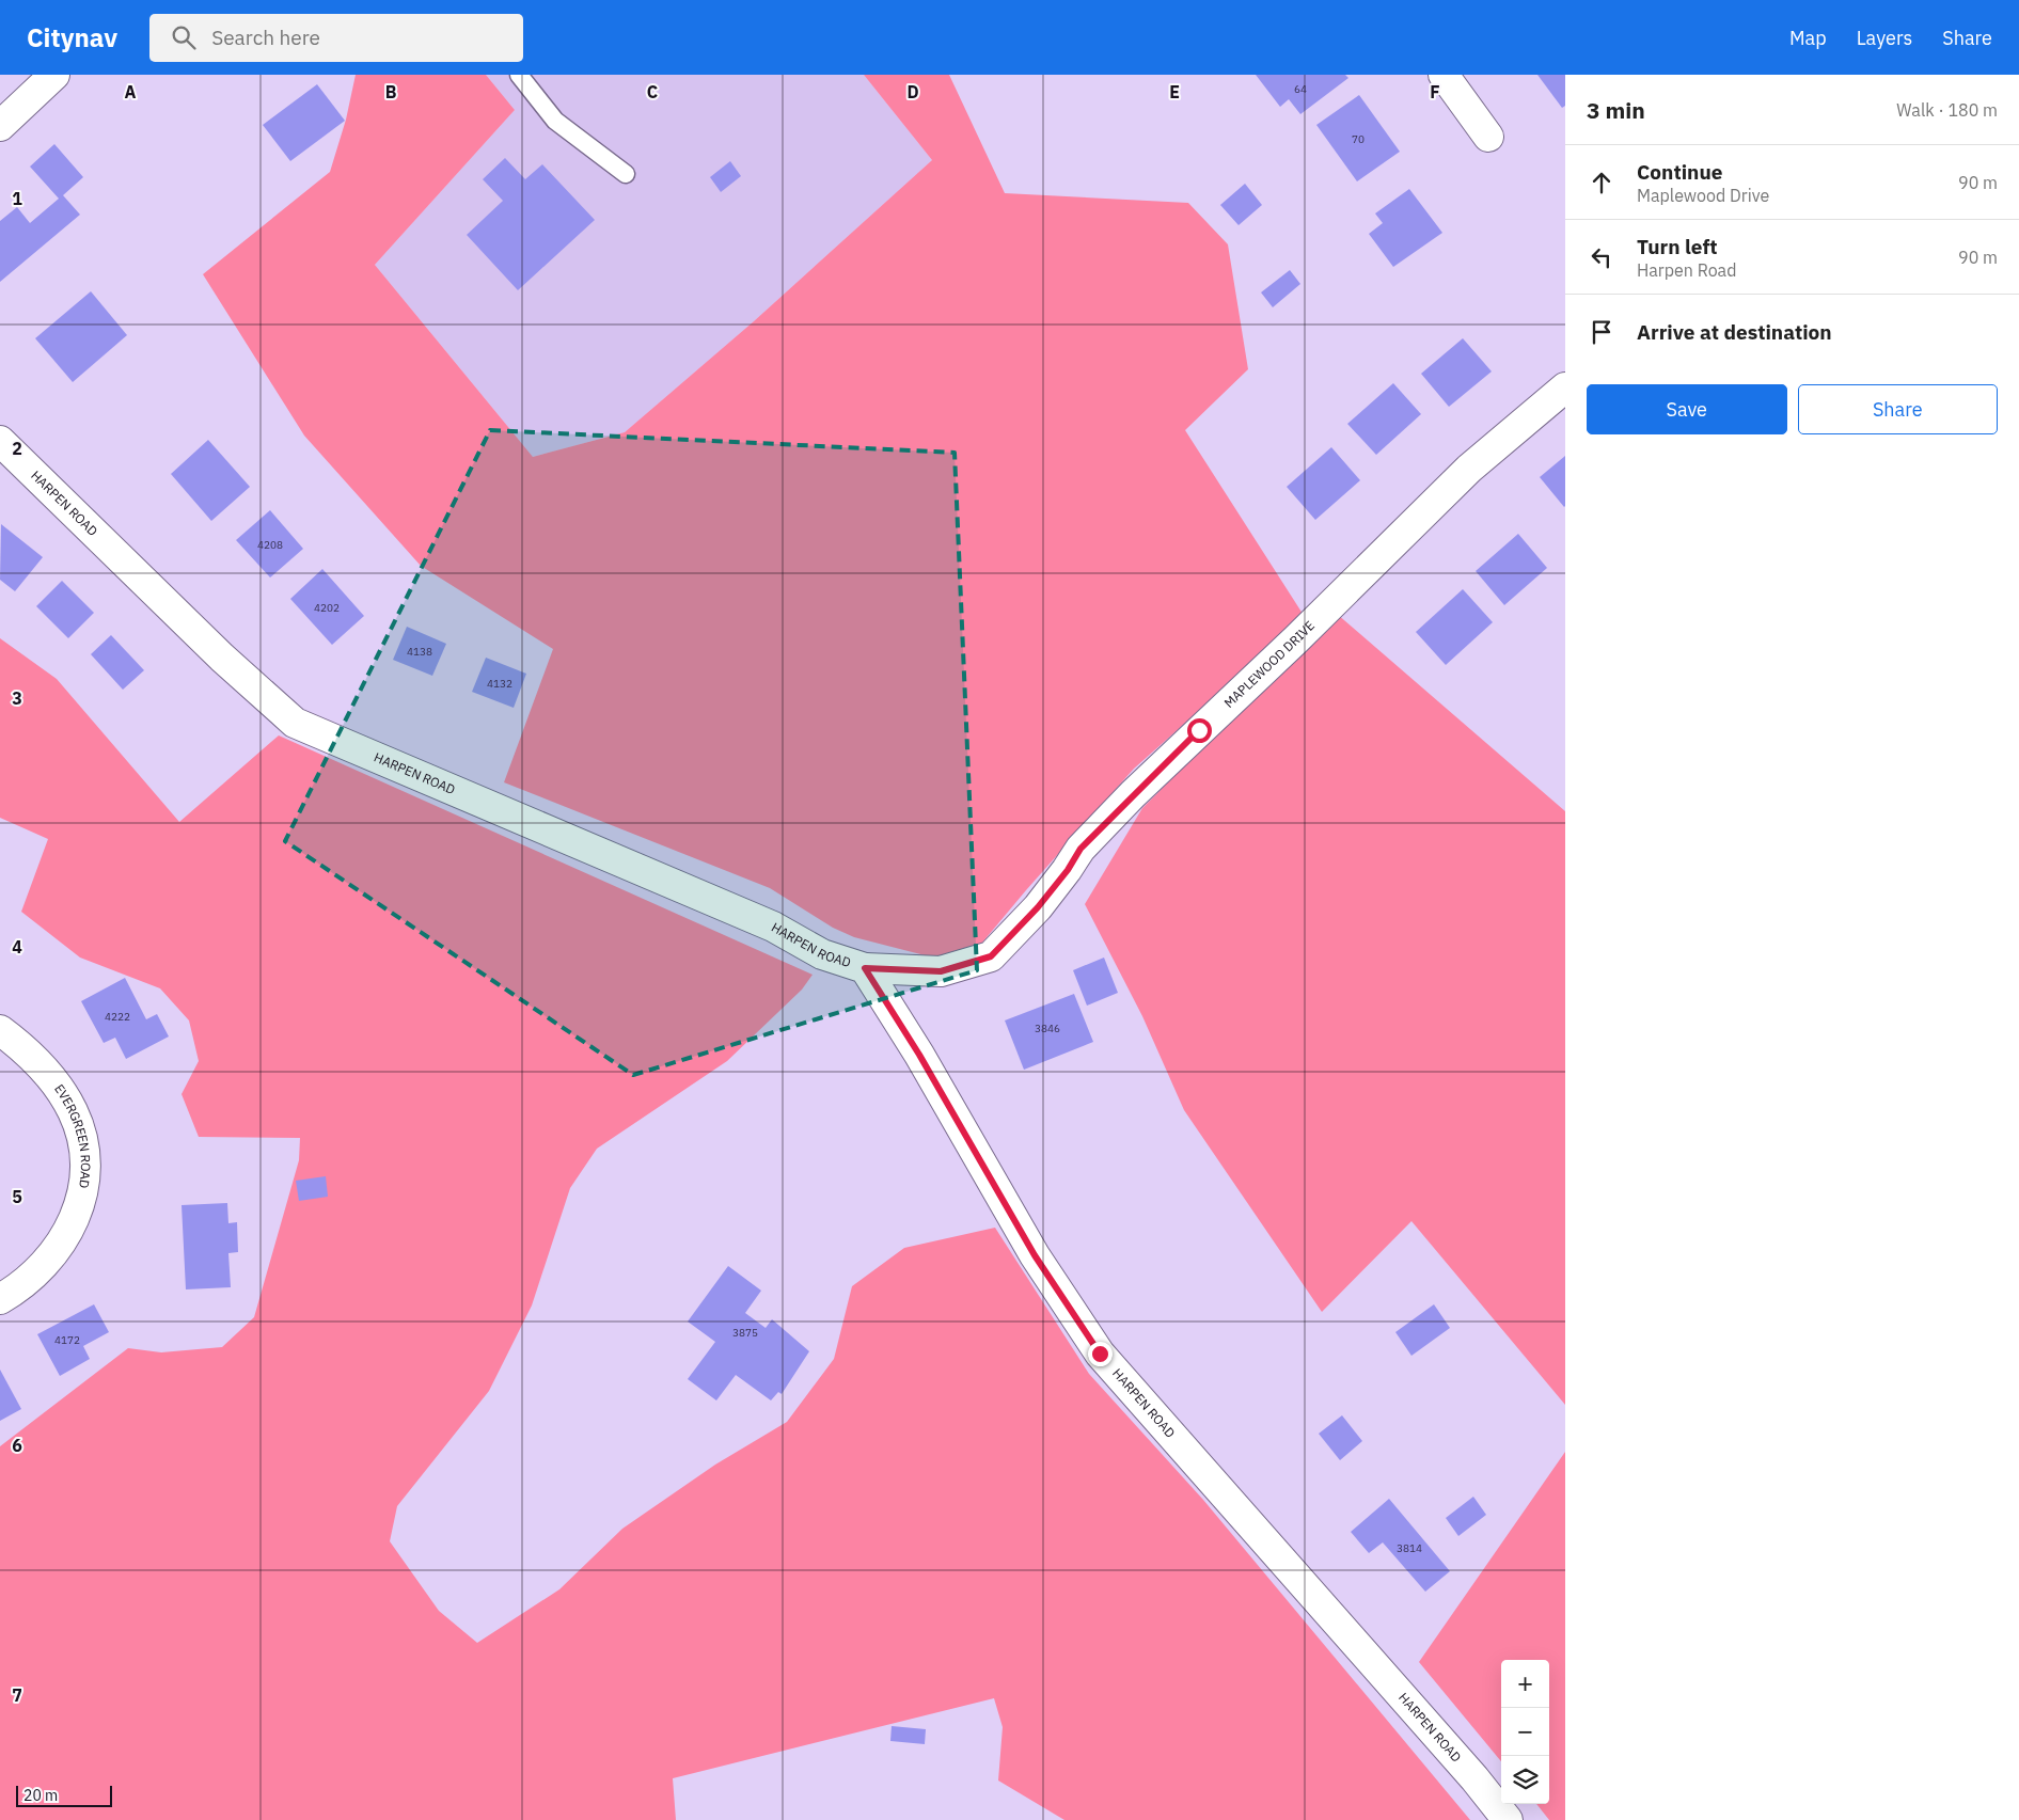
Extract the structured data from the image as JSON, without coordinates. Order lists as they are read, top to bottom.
{
  "streets": {
    "street": ["HARPEN ROAD", "MAPLEWOOD DRIVE", "EVERGREEN ROAD"]
  },
  "crossings": [
    ["HARPEN ROAD", "MAPLEWOOD DRIVE"]
  ],
  "house_numbers": [
    "64",
    "70",
    "4208",
    "4202",
    "4138",
    "4132",
    "4222",
    "3846",
    "3875",
    "4172",
    "3814"
  ],
  "scale_bar": "20 m",
  "page": {
    "header": "Citynav",
    "search": "Search here",
    "nav": ["Map", "Layers", "Share"],
    "heading": ["3 min", "Walk · 180 m"],
    "list": [
      ["Continue", "Maplewood Drive", "90 m"],
      ["Turn left", "Harpen Road", "90 m"],
      "Arrive at destination"
    ],
    "buttons": ["Save", "Share"],
    "map_buttons": ["+", "−"],
    "scale": "20 m"
  },
  "grid": {
    "columns": [
      "A",
      "B",
      "C",
      "D",
      "E",
      "F"
    ],
    "rows": [
      "1",
      "2",
      "3",
      "4",
      "5",
      "6",
      "7"
    ]
  }
}
